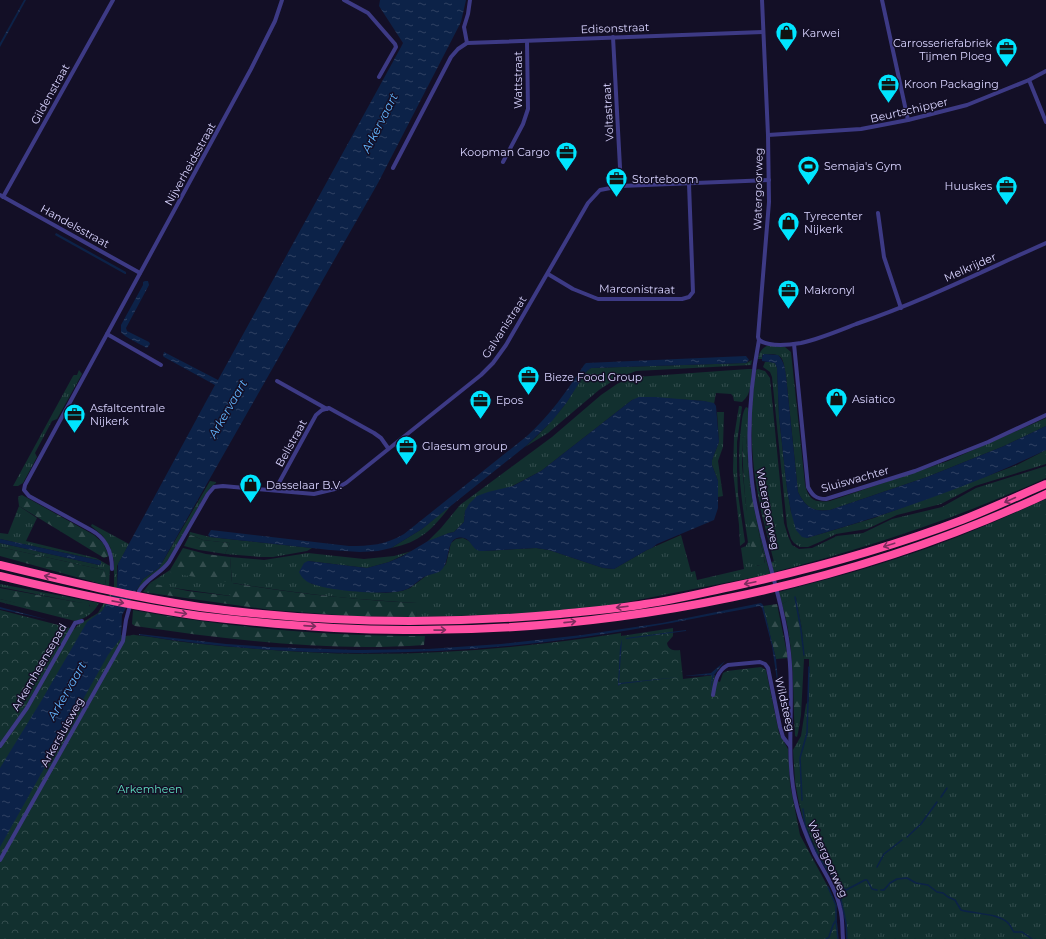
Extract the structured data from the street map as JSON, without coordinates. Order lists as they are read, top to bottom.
{
  "streets": {
    "street": [
      "Edisonstraat",
      "Wattstraat",
      "Gildenstraat",
      "Beurtschipper",
      "Voltastraat",
      "Nijverheidsstraat",
      "Watergoorweg",
      "Handelsstraat",
      "Melkrijder",
      "Marconistraat",
      "Galvanistraat",
      "Bellstraat",
      "Sluiswachter",
      "Arkemheensepad",
      "Wildsteeg",
      "Arkersluisweg"
    ]
  },
  "crossings": [
    ["Edisonstraat", "Wattstraat"],
    ["Edisonstraat", "Voltastraat"],
    ["Edisonstraat", "Watergoorweg"],
    ["Gildenstraat", "Handelsstraat"],
    ["Beurtschipper", "Watergoorweg"],
    ["Voltastraat", "Galvanistraat"],
    ["Nijverheidsstraat", "Handelsstraat"],
    ["Watergoorweg", "Melkrijder"],
    ["Watergoorweg", "Galvanistraat"],
    ["Watergoorweg", "Wildsteeg"],
    ["Melkrijder", "Sluiswachter"],
    ["Marconistraat", "Galvanistraat"],
    ["Galvanistraat", "Bellstraat"]
  ],
  "water": ["Arkervaart"],
  "parks": ["Arkemheen"],
  "places": {
    "shop": [
      "Karwei",
      "Tyrecenter Nijkerk",
      "Asiatico",
      "Dasselaar B.V."
    ],
    "office": [
      "Carrosseriefabriek Tijmen Ploeg",
      "Kroon Packaging",
      "Koopman Cargo",
      "Storteboom",
      "Huuskes",
      "Makronyl",
      "Bieze Food Group",
      "Epos",
      "Asfaltcentrale Nijkerk",
      "Glaesum group"
    ],
    "sports": ["Semaja's Gym"]
  }
}
